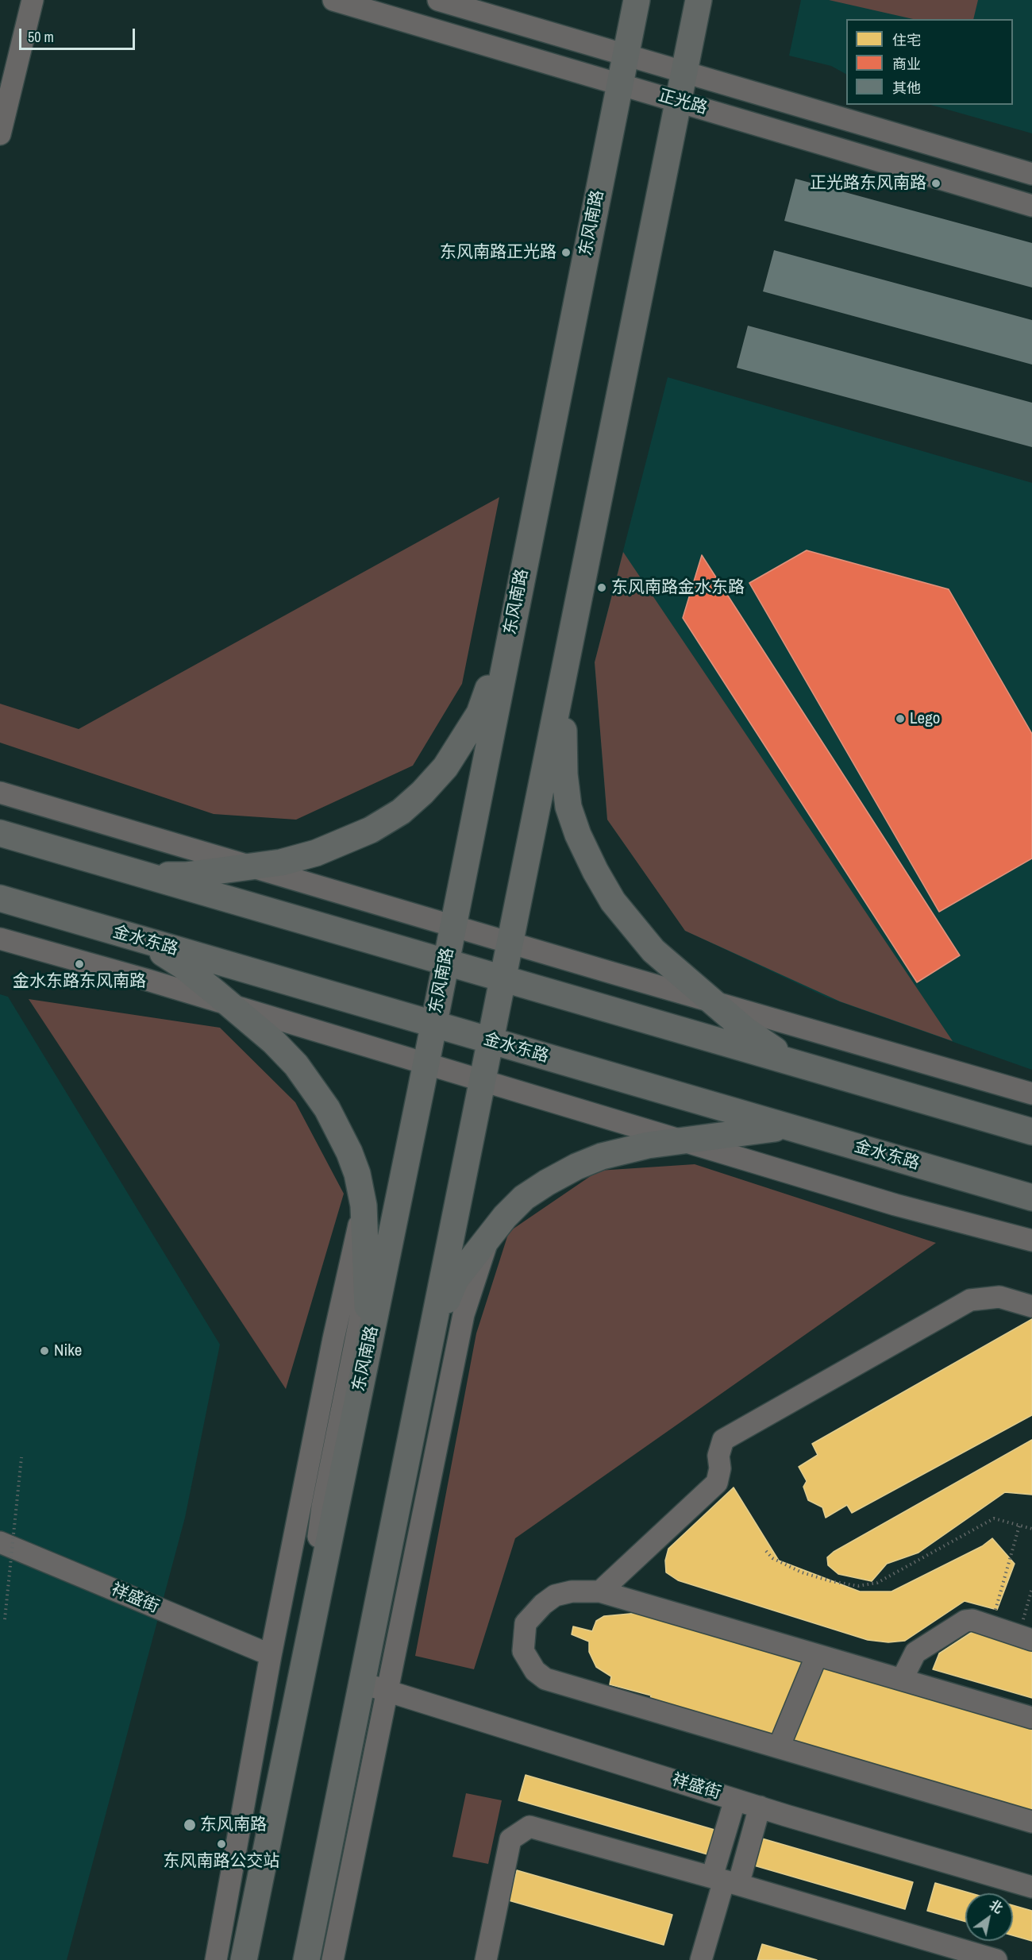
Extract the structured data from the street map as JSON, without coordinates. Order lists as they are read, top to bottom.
{
  "streets": {
    "main road": ["东风南路", "金水东路"],
    "street": ["正光路", "祥盛街"]
  },
  "crossings": [
    ["正光路", "东风南路"],
    ["东风南路", "金水东路"]
  ],
  "places": [
    "正光路东风南路",
    "东风南路正光路",
    "东风南路金水东路",
    "Lego",
    "金水东路东风南路",
    "Nike",
    "东风南路",
    "东风南路公交站"
  ],
  "legend": ["住宅", "商业", "其他"],
  "scale_bar": "50 m",
  "north": "top right"
}
